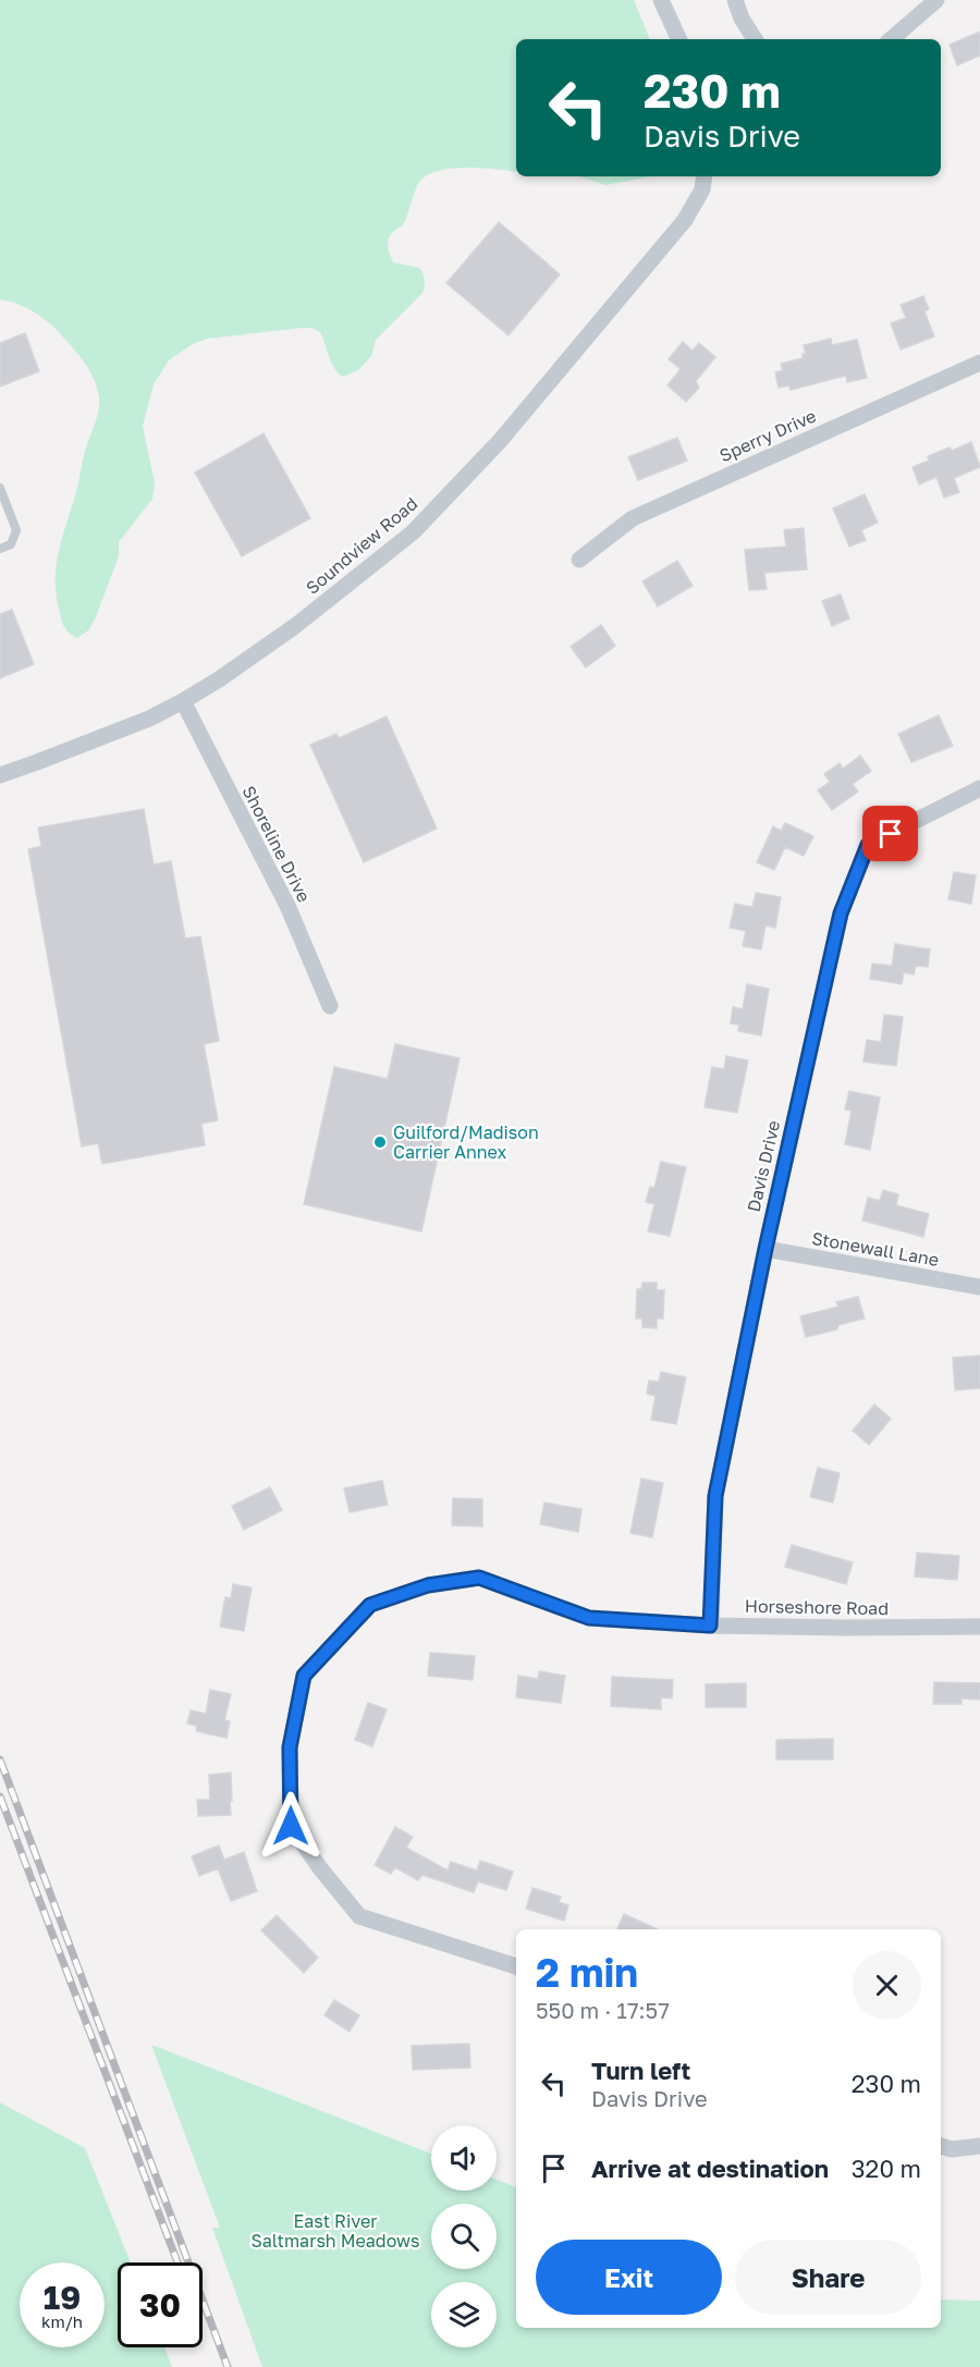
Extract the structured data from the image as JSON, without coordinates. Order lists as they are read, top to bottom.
{
  "streets": {
    "street": [
      "Sperry Drive",
      "Soundview Road",
      "Shoreline Drive",
      "Davis Drive",
      "Stonewall Lane",
      "Horseshore Road"
    ]
  },
  "crossings": [
    ["Soundview Road", "Shoreline Drive"],
    ["Davis Drive", "Stonewall Lane"],
    ["Davis Drive", "Horseshore Road"]
  ],
  "parks": ["East River Saltmarsh Meadows"],
  "places": ["Guilford/Madison Carrier Annex"],
  "page": {
    "turn": ["230 m", "Davis Drive"],
    "heading": ["2 min", "550 m · 17:57"],
    "list": [
      {
        "name": "Turn left",
        "note": "Davis Drive",
        "value": "230 m"
      },
      {
        "name": "Arrive at destination",
        "value": "320 m"
      }
    ],
    "buttons": ["Exit", "Share"],
    "speed": "19 km/h",
    "limit": "30"
  }
}
